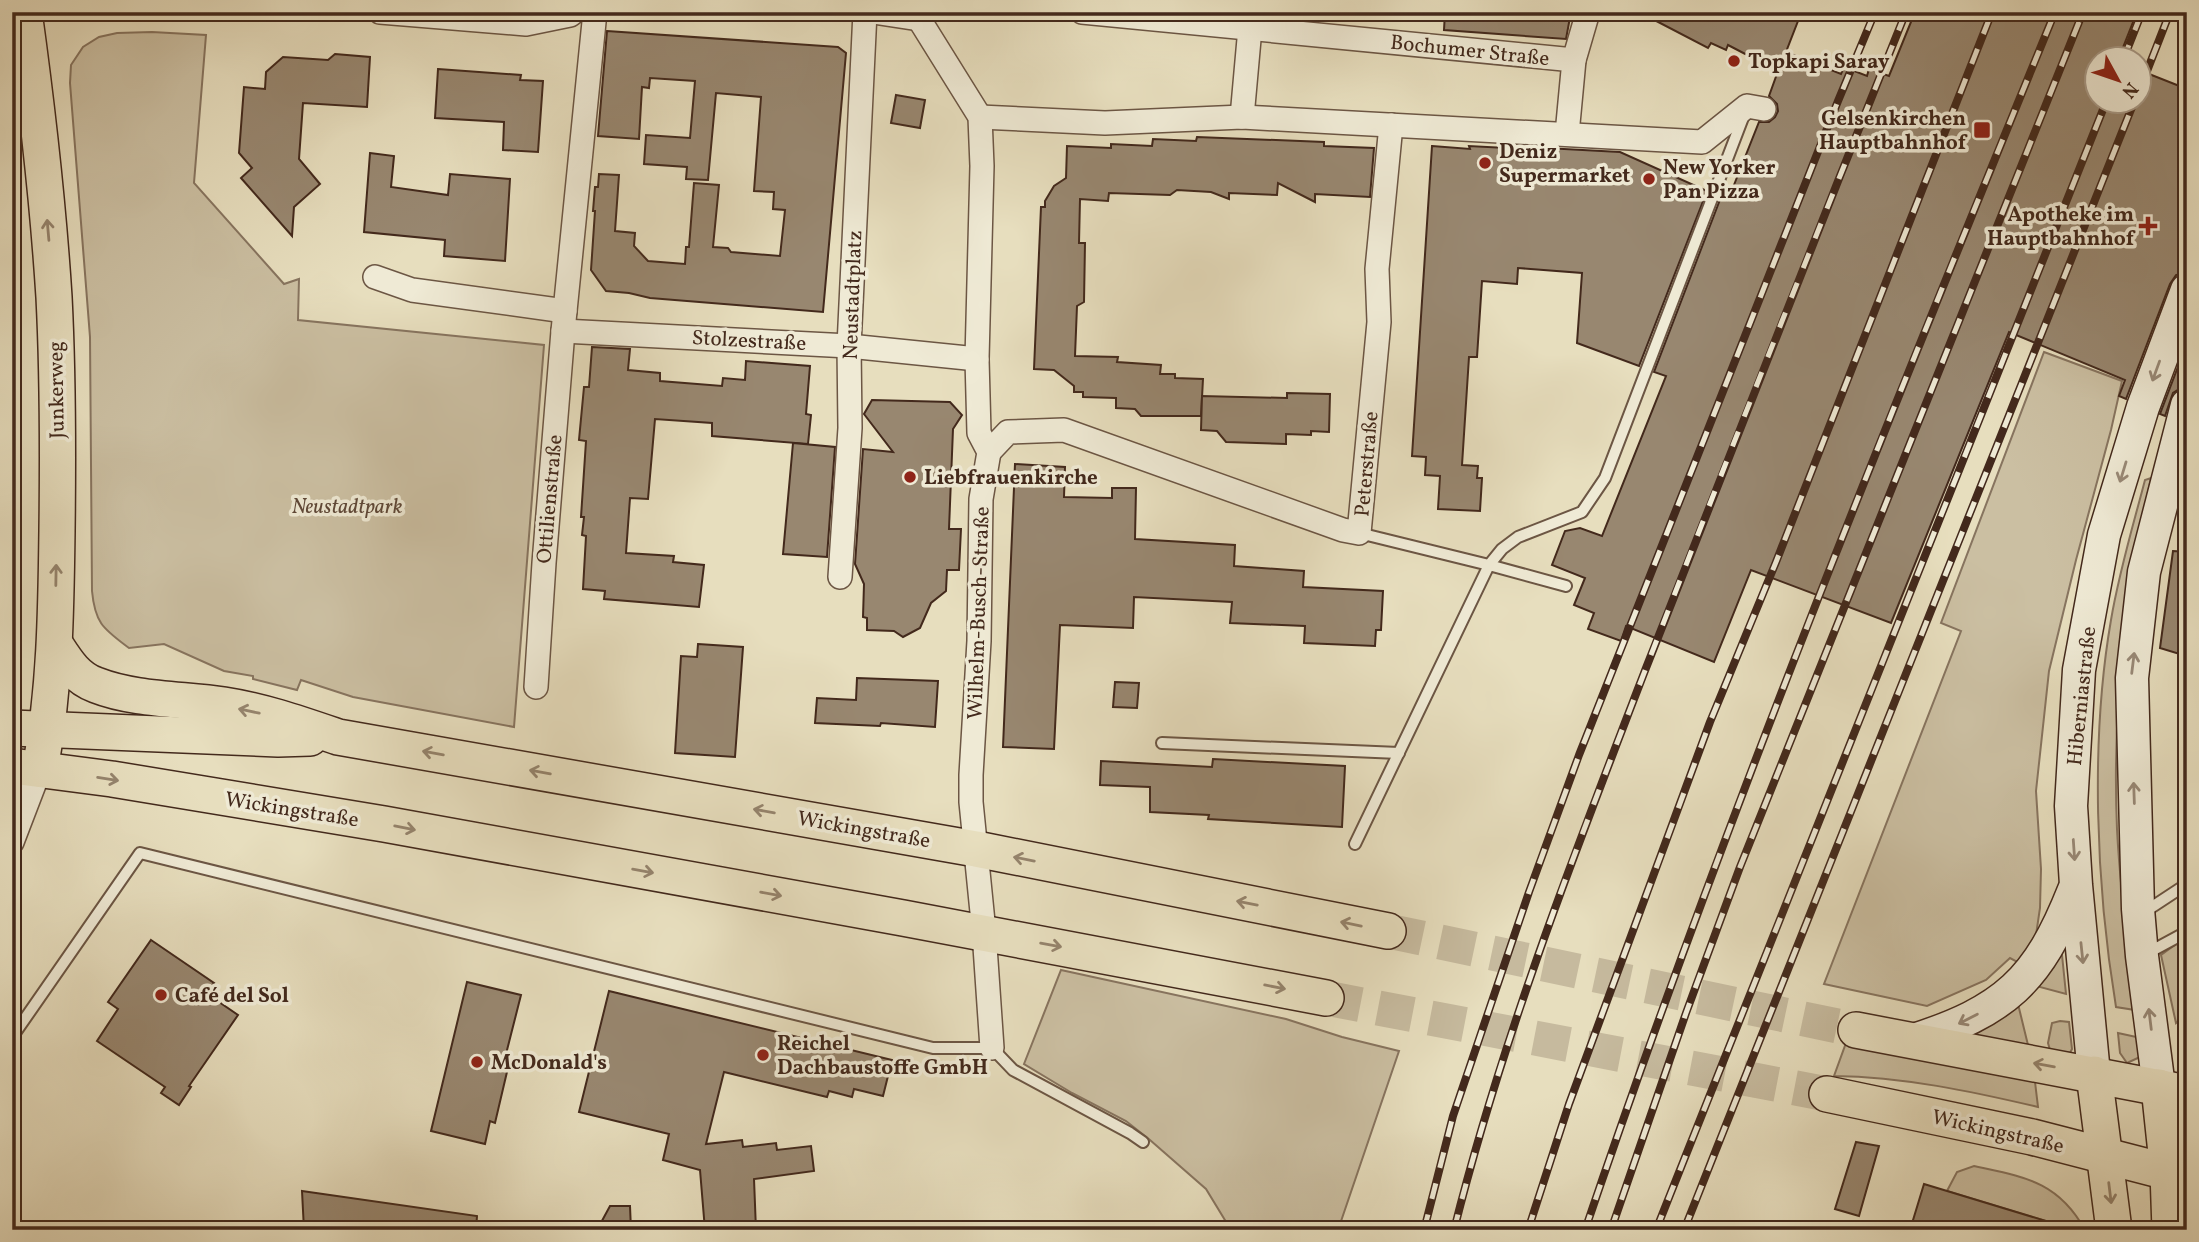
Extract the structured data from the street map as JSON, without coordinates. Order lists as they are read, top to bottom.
{
  "streets": {
    "main road": ["Junkerweg", "Hiberniastraße", "Wickingstraße"],
    "street": [
      "Bochumer Straße",
      "Neustadtplatz",
      "Stolzestraße",
      "Peterstraße",
      "Ottilienstraße",
      "Wilhelm-Busch-Straße"
    ]
  },
  "crossings": [
    ["Neustadtplatz", "Stolzestraße"],
    ["Stolzestraße", "Ottilienstraße"],
    ["Stolzestraße", "Wilhelm-Busch-Straße"],
    ["Junkerweg", "Wickingstraße"],
    ["Peterstraße", "Wilhelm-Busch-Straße"],
    ["Wilhelm-Busch-Straße", "Wickingstraße"]
  ],
  "one_way": ["Junkerweg"],
  "parks": ["Neustadtpark"],
  "places": {
    "other": [
      "Topkapi Saray",
      "Deniz Supermarket",
      "New Yorker Pan Pizza",
      "Liebfrauenkirche",
      "Café del Sol",
      "Reichel Dachbaustoffe GmbH",
      "McDonald's"
    ],
    "transit": ["Gelsenkirchen Hauptbahnhof"],
    "health": ["Apotheke im Hauptbahnhof"]
  },
  "north": "bottom right"
}
